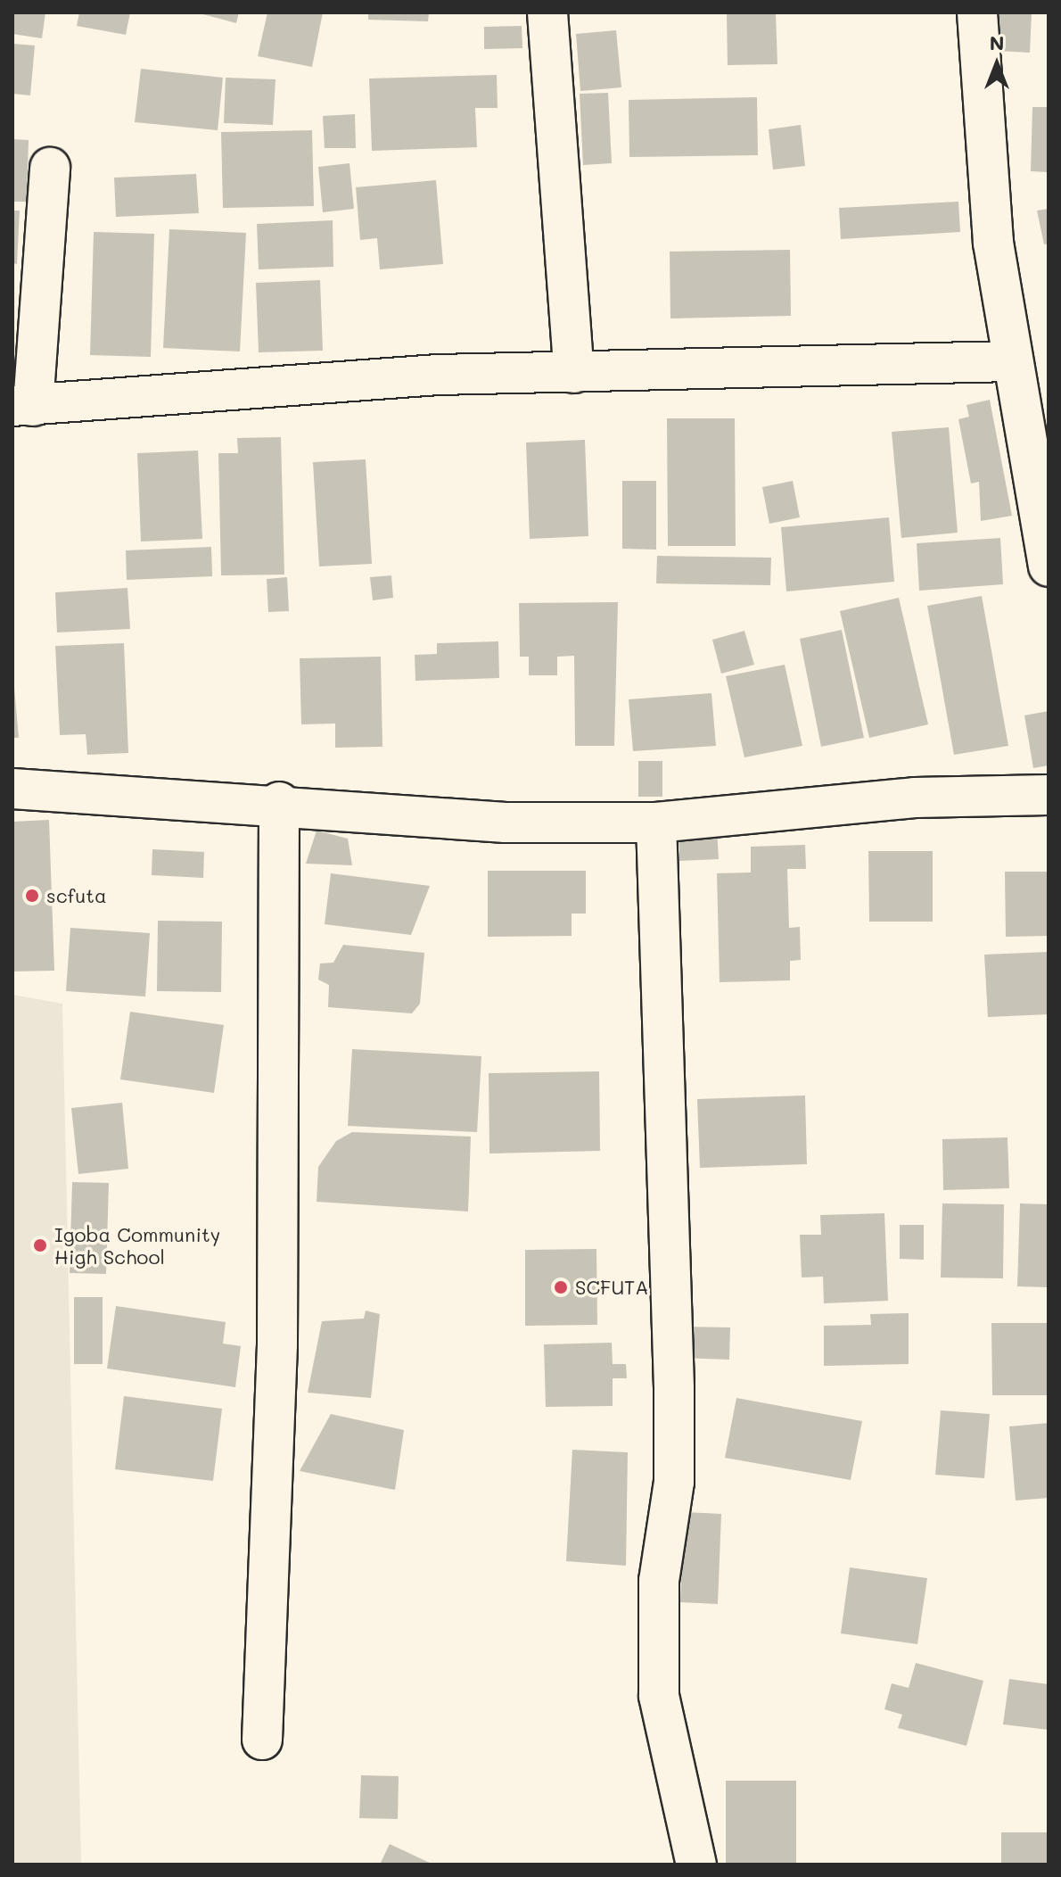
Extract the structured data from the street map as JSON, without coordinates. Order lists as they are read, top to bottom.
{
  "places": ["scfuta", "Igoba Community High School", "SCFUTA"],
  "north": "top"
}
